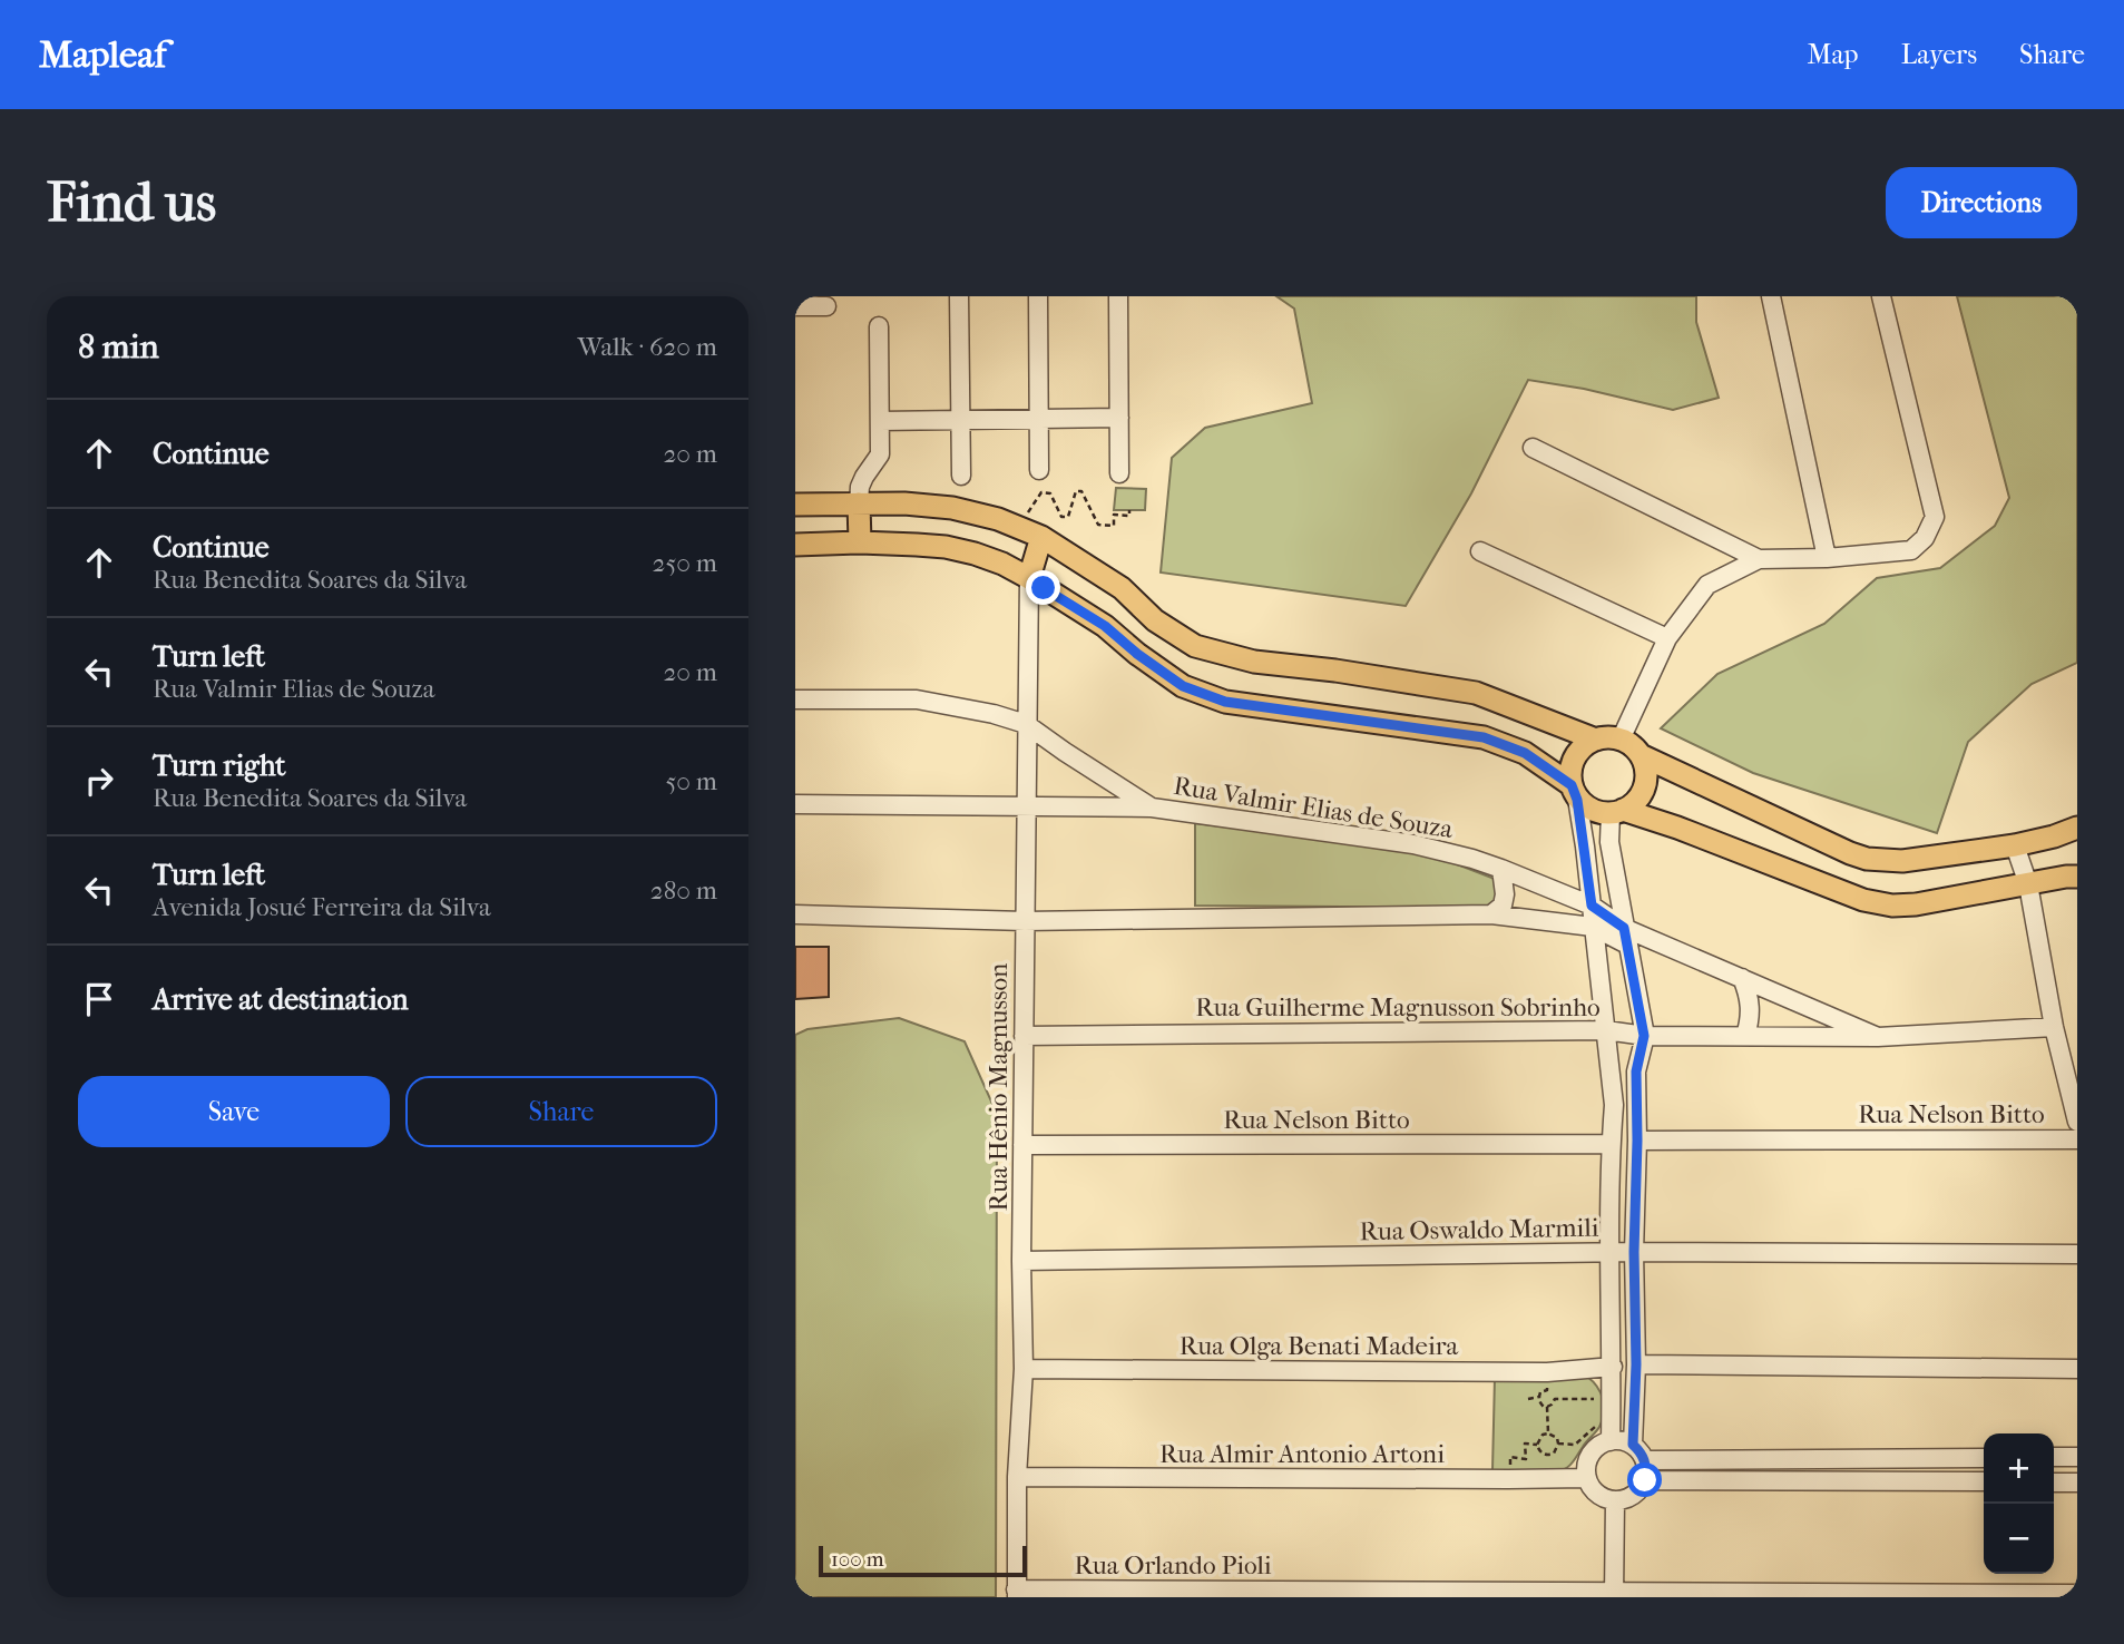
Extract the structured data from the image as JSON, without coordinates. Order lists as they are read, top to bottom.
{
  "streets": {
    "street": [
      "Rua Valmir Elias de Souza",
      "Rua Guilherme Magnusson Sobrinho",
      "Rua Hênio Magnusson",
      "Rua Nelson Bitto",
      "Rua Oswaldo Marmili",
      "Rua Olga Benati Madeira",
      "Rua Almir Antonio Artoni",
      "Rua Orlando Pioli"
    ]
  },
  "crossings": [
    ["Rua Valmir Elias de Souza", "Rua Guilherme Magnusson Sobrinho"],
    ["Rua Valmir Elias de Souza", "Rua Hênio Magnusson"],
    ["Rua Guilherme Magnusson Sobrinho", "Rua Hênio Magnusson"],
    ["Rua Hênio Magnusson", "Rua Nelson Bitto"],
    ["Rua Hênio Magnusson", "Rua Oswaldo Marmili"],
    ["Rua Hênio Magnusson", "Rua Olga Benati Madeira"],
    ["Rua Hênio Magnusson", "Rua Almir Antonio Artoni"],
    ["Rua Hênio Magnusson", "Rua Orlando Pioli"]
  ],
  "scale_bar": "100 m",
  "page": {
    "header": "Mapleaf",
    "nav": ["Map", "Layers", "Share"],
    "buttons": [
      "Directions",
      ["Save", "Share"]
    ],
    "title": "Find us",
    "heading": ["8 min", "Walk · 620 m"],
    "list": [
      ["Continue", "20 m"],
      ["Continue", "Rua Benedita Soares da Silva", "250 m"],
      ["Turn left", "Rua Valmir Elias de Souza", "20 m"],
      ["Turn right", "Rua Benedita Soares da Silva", "50 m"],
      ["Turn left", "Avenida Josué Ferreira da Silva", "280 m"],
      "Arrive at destination"
    ],
    "map_buttons": ["+", "−"],
    "scale": "100 m"
  }
}
